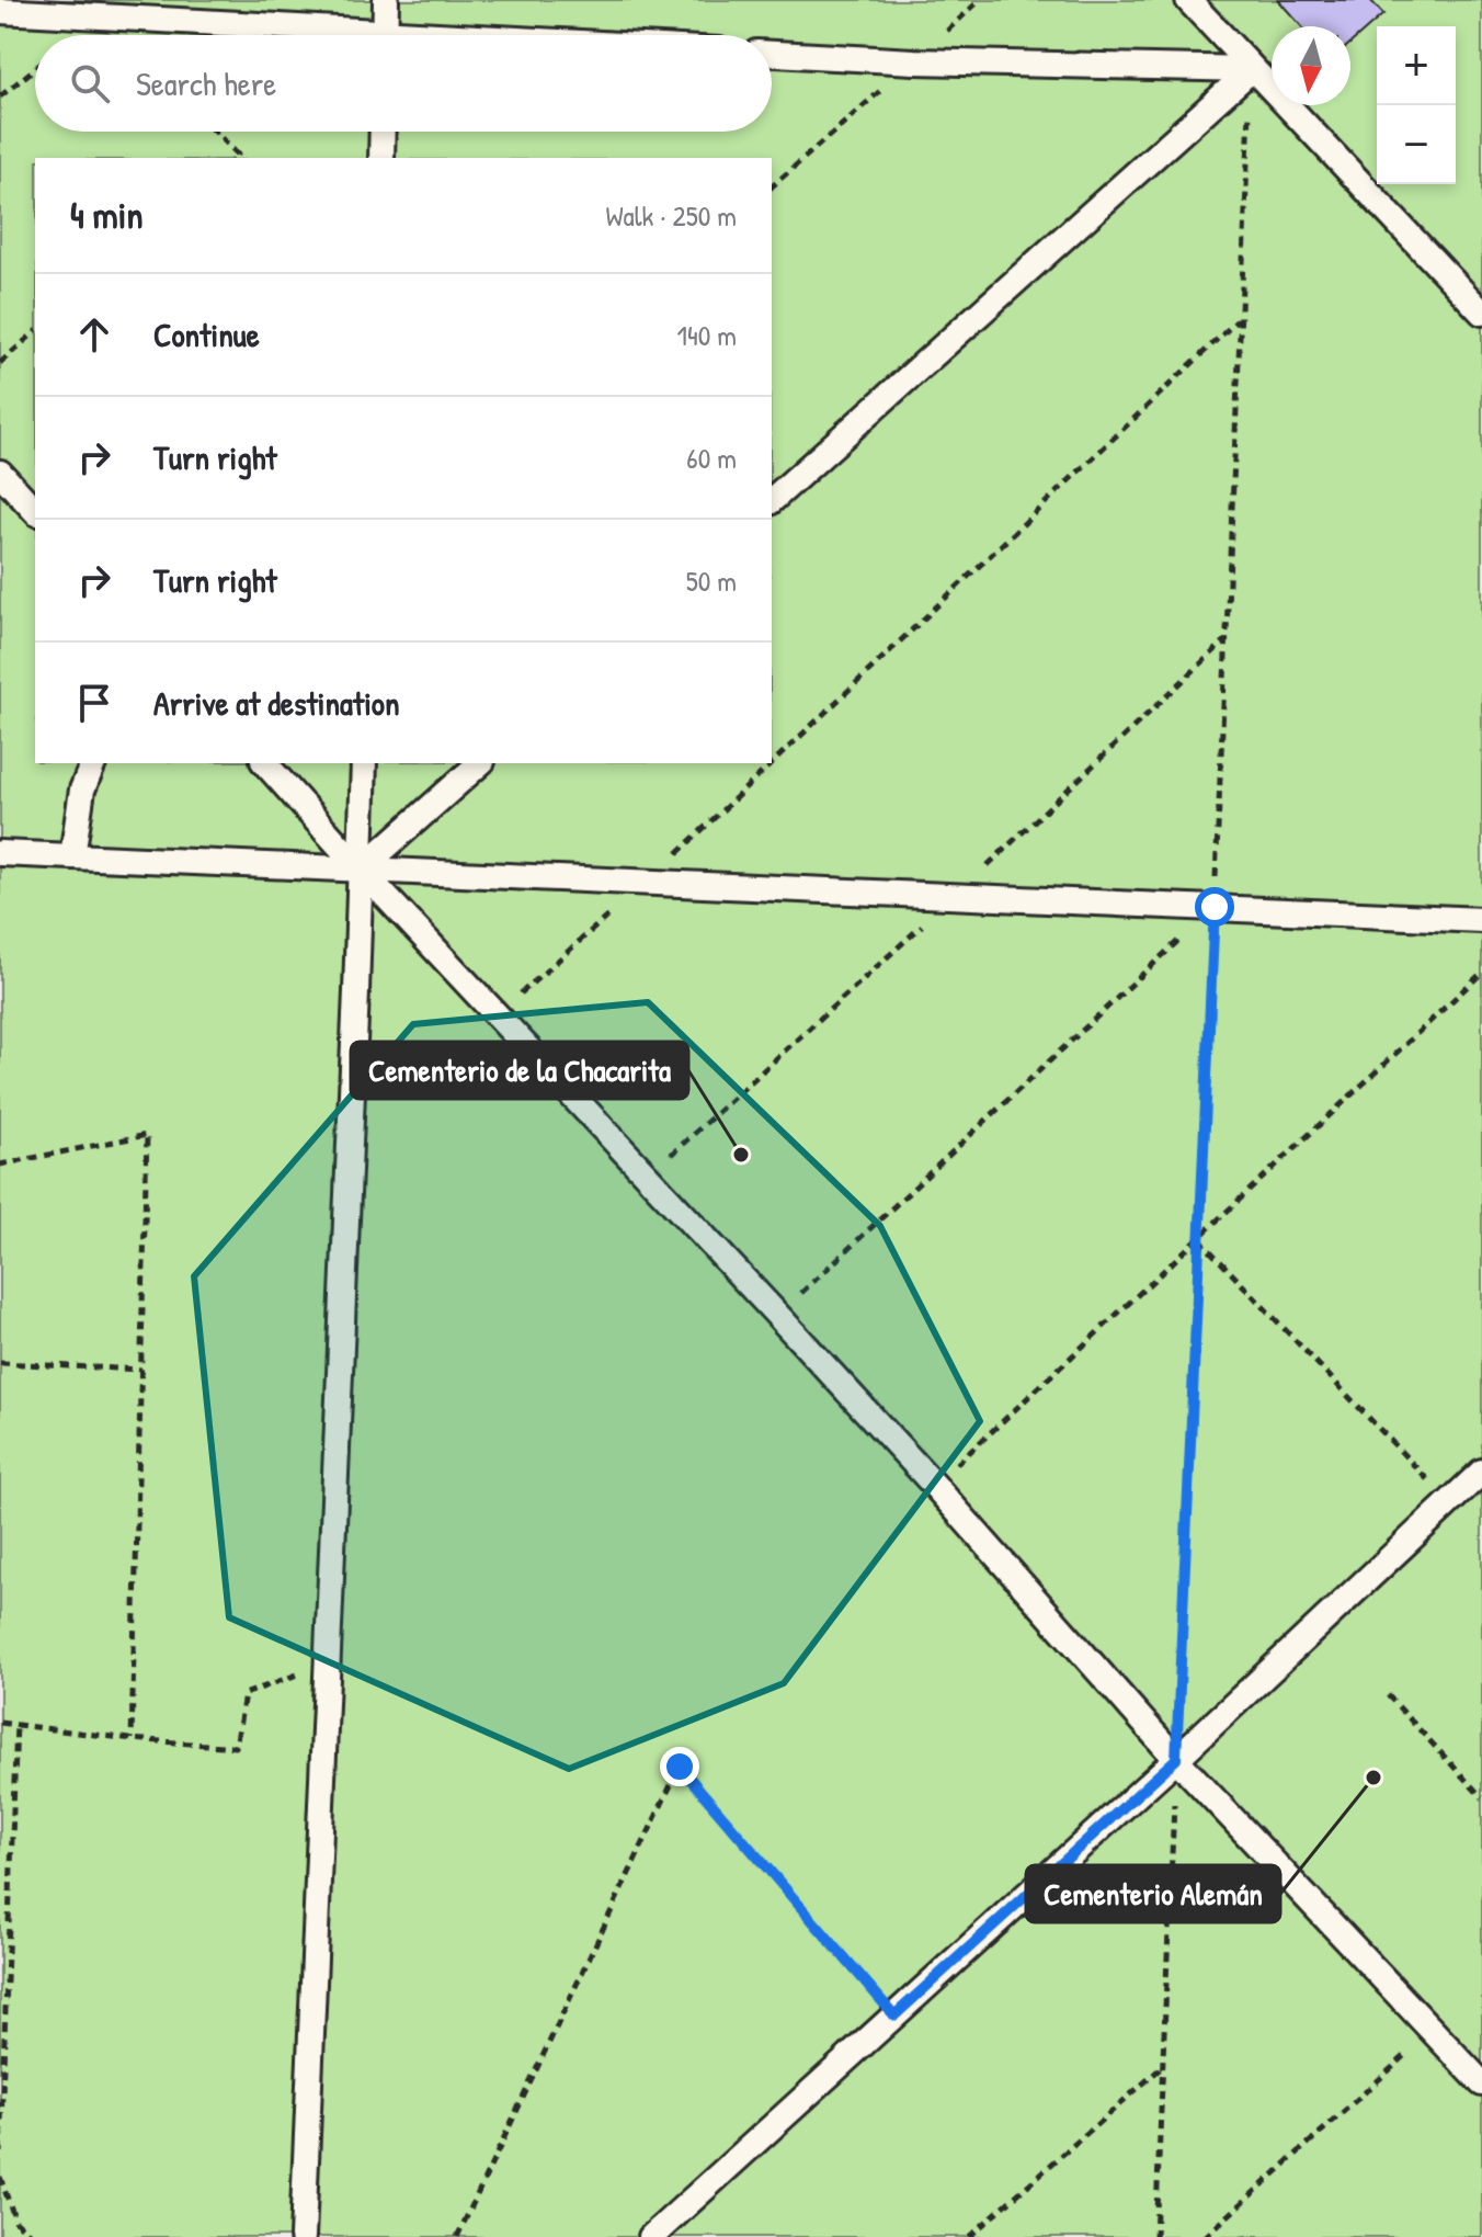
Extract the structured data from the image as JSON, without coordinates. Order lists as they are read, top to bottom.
{
  "places": ["Cementerio de la Chacarita", "Cementerio Alemán"],
  "north": "bottom",
  "page": {
    "map_buttons": ["+", "−"],
    "search": "Search here",
    "heading": ["4 min", "Walk · 250 m"],
    "list": [
      ["Continue", "140 m"],
      ["Turn right", "60 m"],
      ["Turn right", "50 m"],
      "Arrive at destination"
    ]
  }
}
